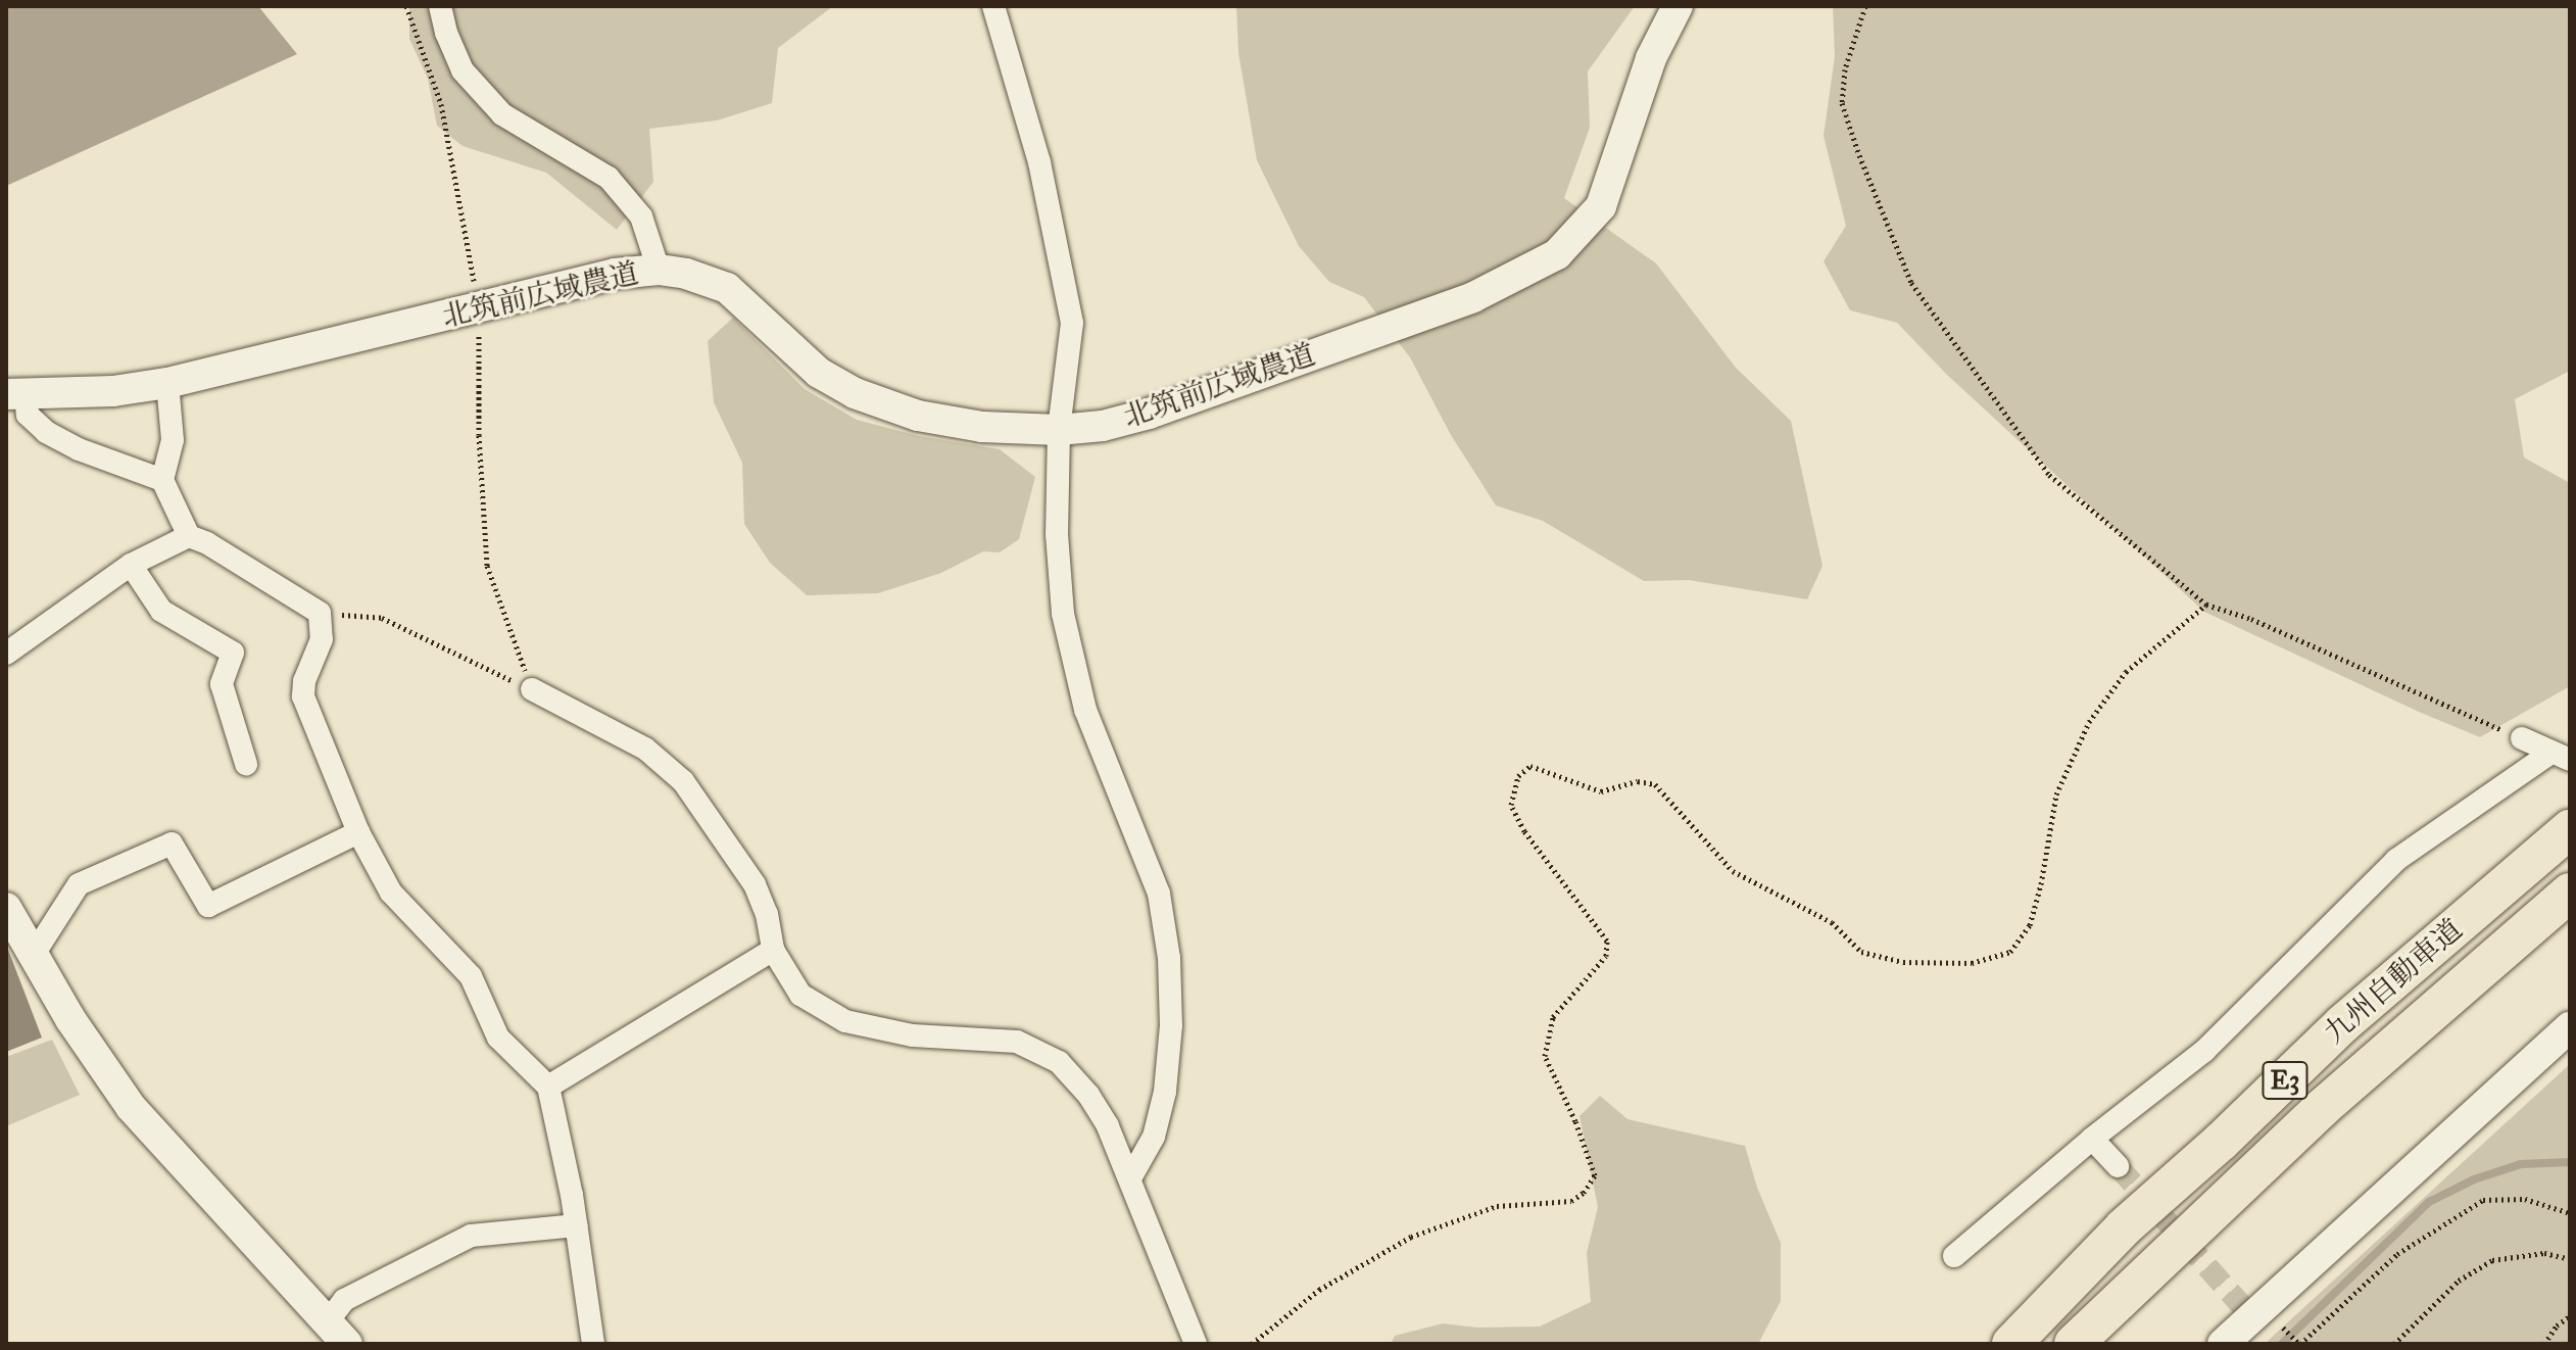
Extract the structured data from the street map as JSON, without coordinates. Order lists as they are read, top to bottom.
{
  "streets": {
    "highway": ["九州自動車道", "E3"],
    "street": ["北筑前広域農道"]
  }
}
